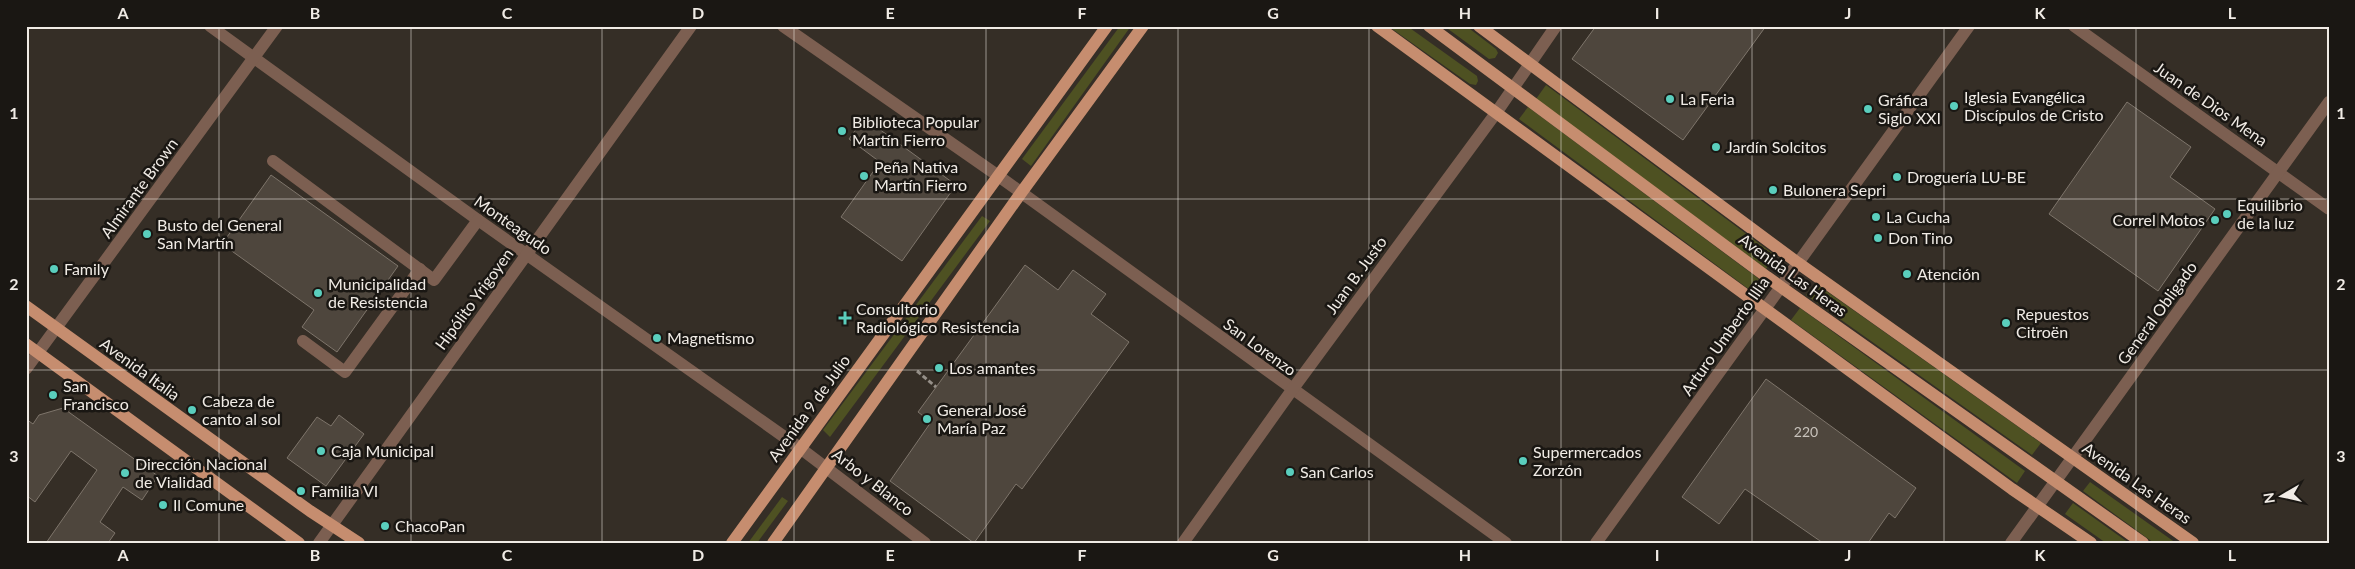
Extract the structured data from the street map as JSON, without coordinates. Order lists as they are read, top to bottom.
{
  "streets": {
    "main road": ["Avenida Las Heras", "Avenida Italia", "Avenida 9 de Julio"],
    "street": [
      "Juan de Dios Mena",
      "Almirante Brown",
      "Monteagudo",
      "Juan B. Justo",
      "Hipólito Yrigoyen",
      "General Obligado",
      "Arturo Umberto Illia",
      "San Lorenzo",
      "Arbo y Blanco"
    ]
  },
  "crossings": [
    ["Juan de Dios Mena", "General Obligado"],
    ["Almirante Brown", "Monteagudo"],
    ["Almirante Brown", "Avenida Italia"],
    ["Monteagudo", "Hipólito Yrigoyen"],
    ["Monteagudo", "Avenida 9 de Julio"],
    ["Monteagudo", "Arbo y Blanco"],
    ["Juan B. Justo", "Avenida Las Heras"],
    ["Juan B. Justo", "San Lorenzo"],
    ["Avenida Las Heras", "General Obligado"],
    ["Avenida Las Heras", "Arturo Umberto Illia"],
    ["Hipólito Yrigoyen", "Avenida Italia"],
    ["San Lorenzo", "Avenida 9 de Julio"],
    ["Avenida 9 de Julio", "Arbo y Blanco"]
  ],
  "places": {
    "other": [
      "La Feria",
      "Iglesia Evangélica Discípulos de Cristo",
      "Gráfica Siglo XXI",
      "Biblioteca Popular Martín Fierro",
      "Jardín Solcitos",
      "Peña Nativa Martín Fierro",
      "Droguería LU-BE",
      "Bulonera Sepri",
      "Equilibrio de la luz",
      "La Cucha",
      "Correl Motos",
      "Busto del General San Martín",
      "Don Tino",
      "Family",
      "Atención",
      "Municipalidad de Resistencia",
      "Repuestos Citroën",
      "Magnetismo",
      "Los amantes",
      "San Francisco",
      "Cabeza de canto al sol",
      "General José María Paz",
      "Caja Municipal",
      "Supermercados Zorzón",
      "San Carlos",
      "Dirección Nacional de Vialidad",
      "Familia VI",
      "Il Comune",
      "ChacoPan"
    ],
    "health": ["Consultorio Radiológico Resistencia"]
  },
  "house_numbers": ["220"],
  "north": "left",
  "grid": {
    "columns": [
      "A",
      "B",
      "C",
      "D",
      "E",
      "F",
      "G",
      "H",
      "I",
      "J",
      "K",
      "L"
    ],
    "rows": ["1", "2", "3"]
  }
}
